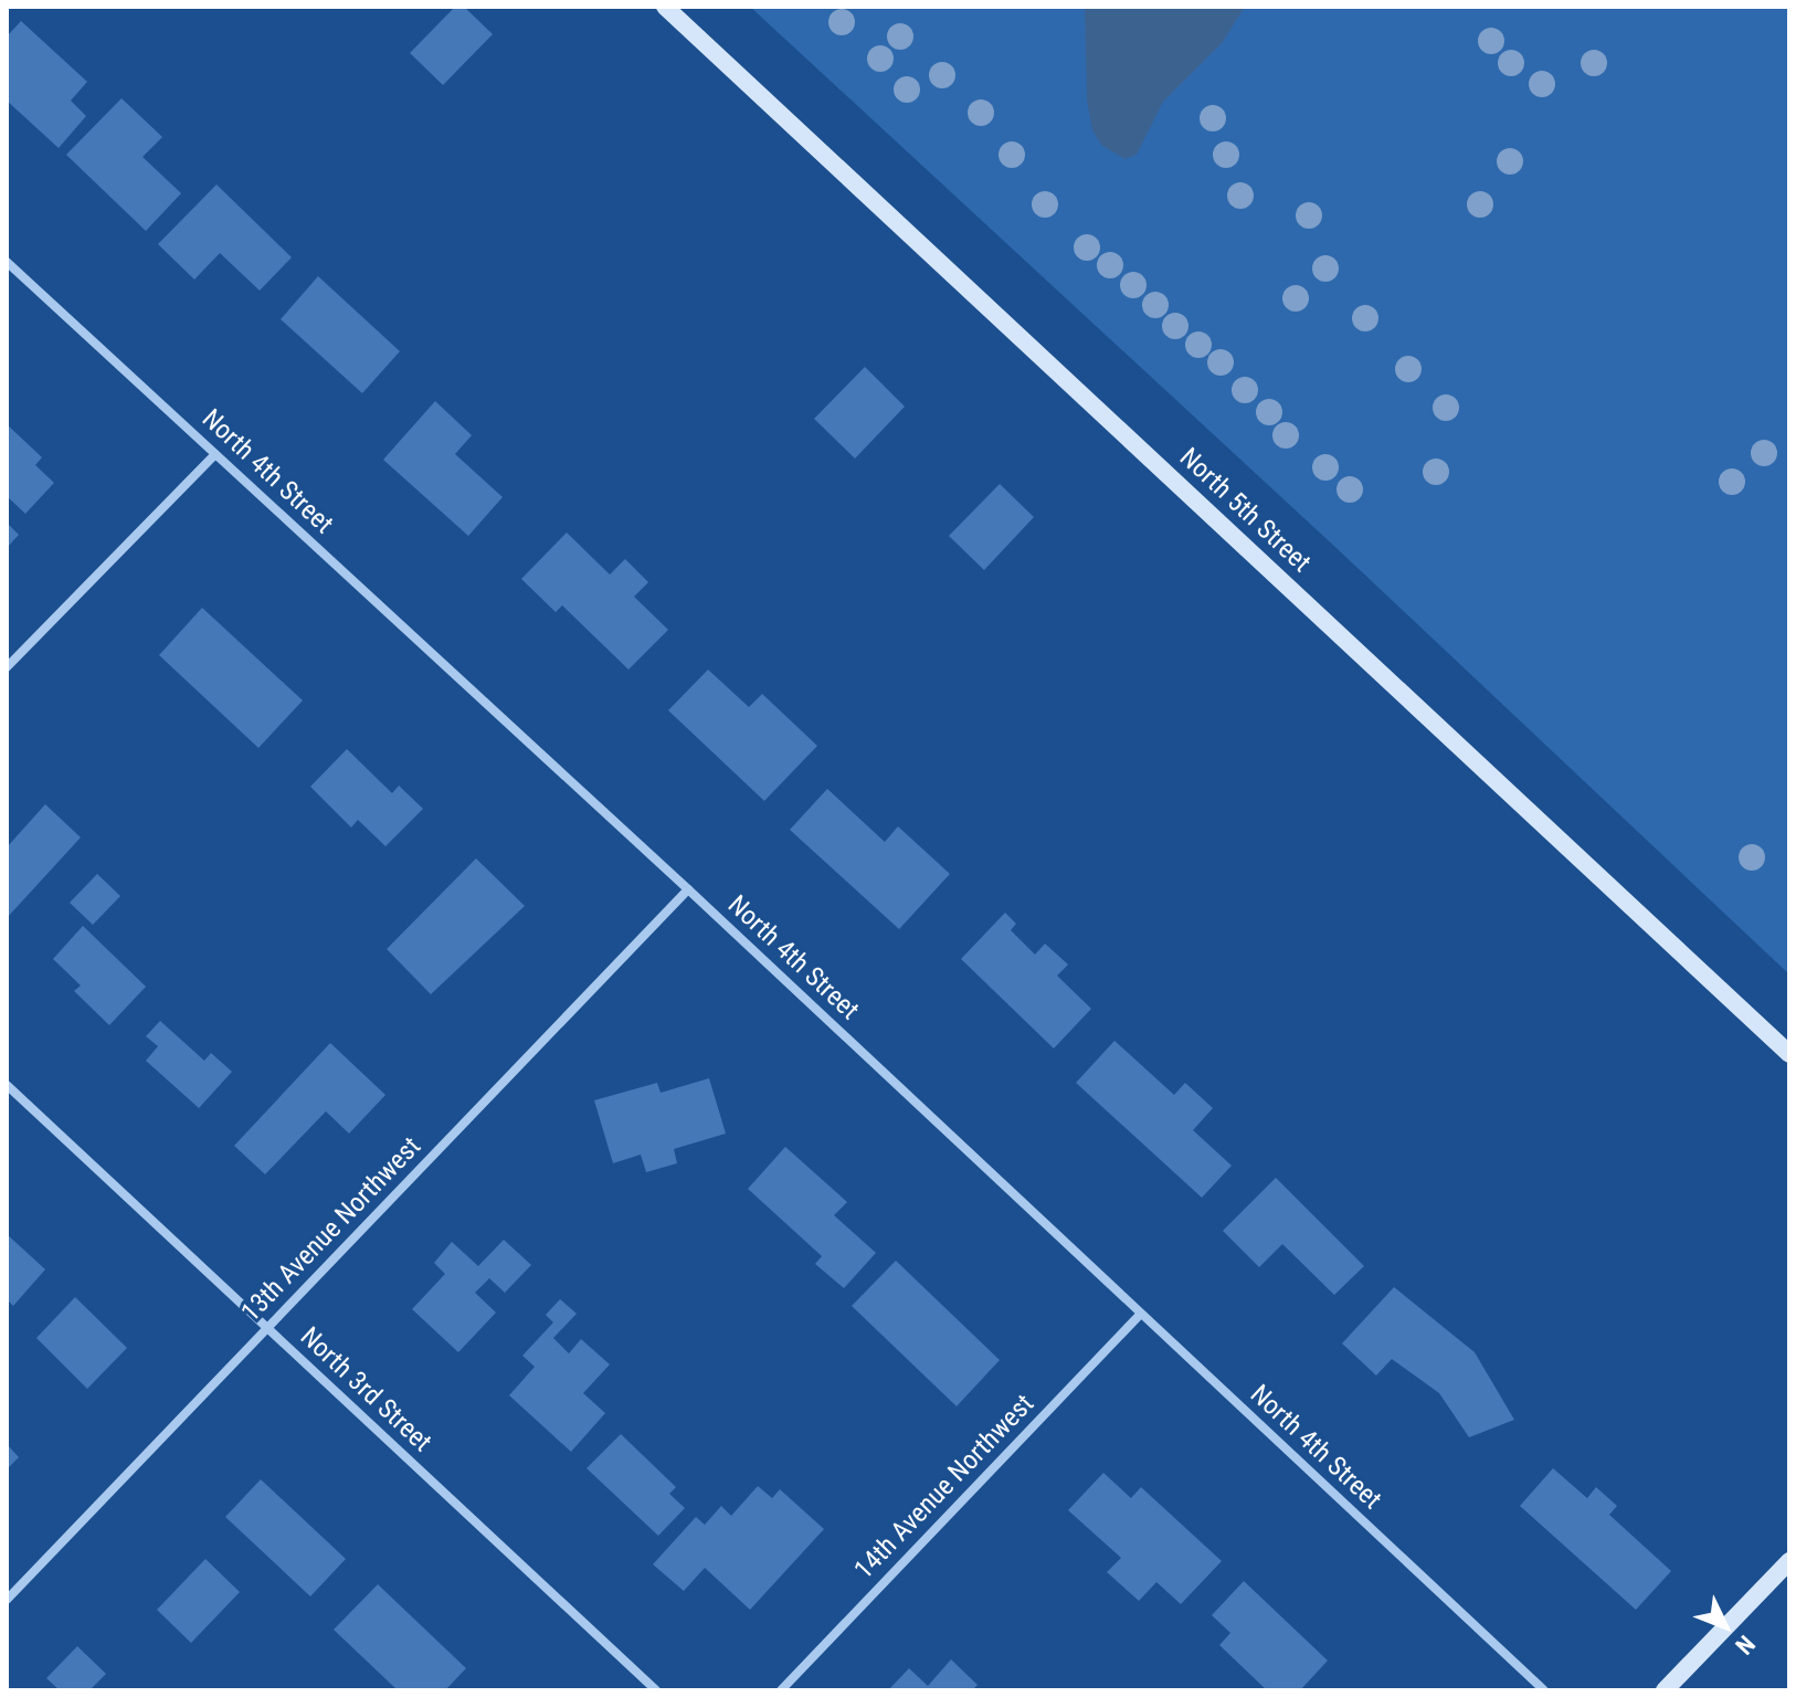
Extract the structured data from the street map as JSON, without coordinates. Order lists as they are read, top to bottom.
{
  "streets": {
    "street": [
      "North 4th Street",
      "North 5th Street",
      "13th Avenue Northwest",
      "North 3rd Street",
      "14th Avenue Northwest"
    ]
  },
  "crossings": [
    ["North 4th Street", "13th Avenue Northwest"],
    ["North 4th Street", "14th Avenue Northwest"],
    ["13th Avenue Northwest", "North 3rd Street"]
  ],
  "north": "bottom right"
}
